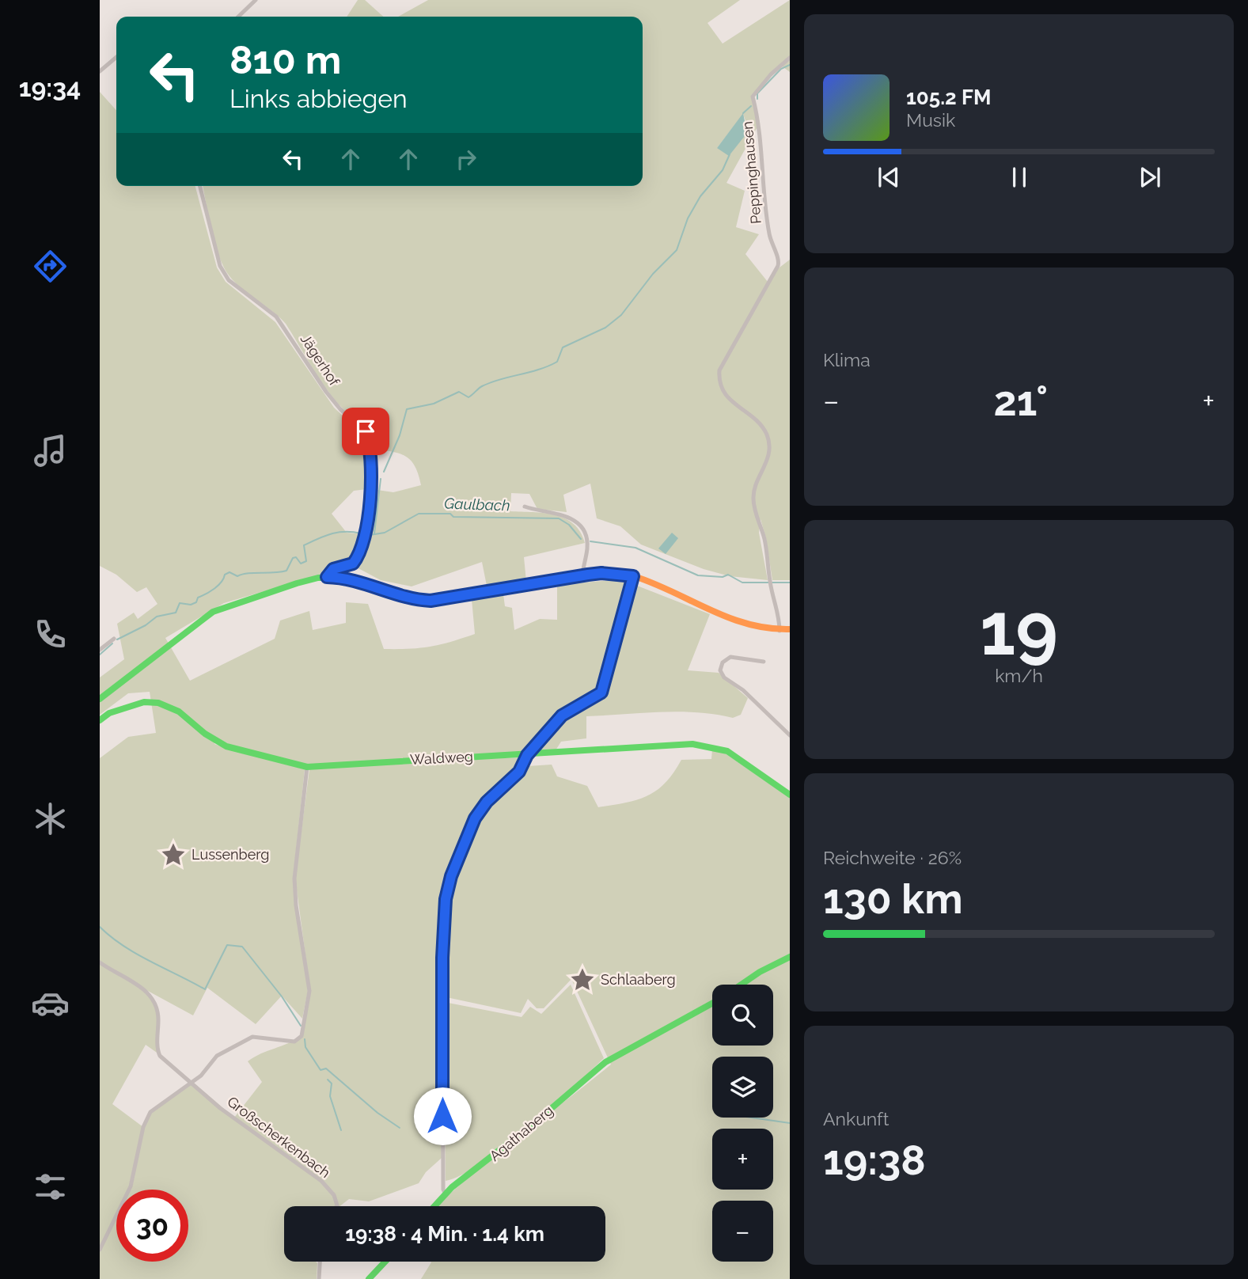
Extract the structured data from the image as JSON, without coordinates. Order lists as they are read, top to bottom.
{
  "streets": {
    "street": [
      "Peppinghausen",
      "Jägerhof",
      "Waldweg",
      "Agathaberg",
      "Großscherkenbach"
    ]
  },
  "water": ["Gaulbach"],
  "places": {
    "place": ["Lussenberg", "Schlaaberg"]
  },
  "page": {
    "tabs": "19:34",
    "turn": ["810 m", "Links abbiegen"],
    "song": ["105.2 FM", "Musik"],
    "tile": [
      "Klima",
      ["19", "km/h"],
      ["Reichweite · 26%", "130 km"],
      ["Ankunft", "19:38"]
    ],
    "heat": ["−", "21°", "+"],
    "map_buttons": ["+", "−"],
    "limit": "30",
    "trip": "19:38 · 4 Min. · 1.4 km"
  }
}
